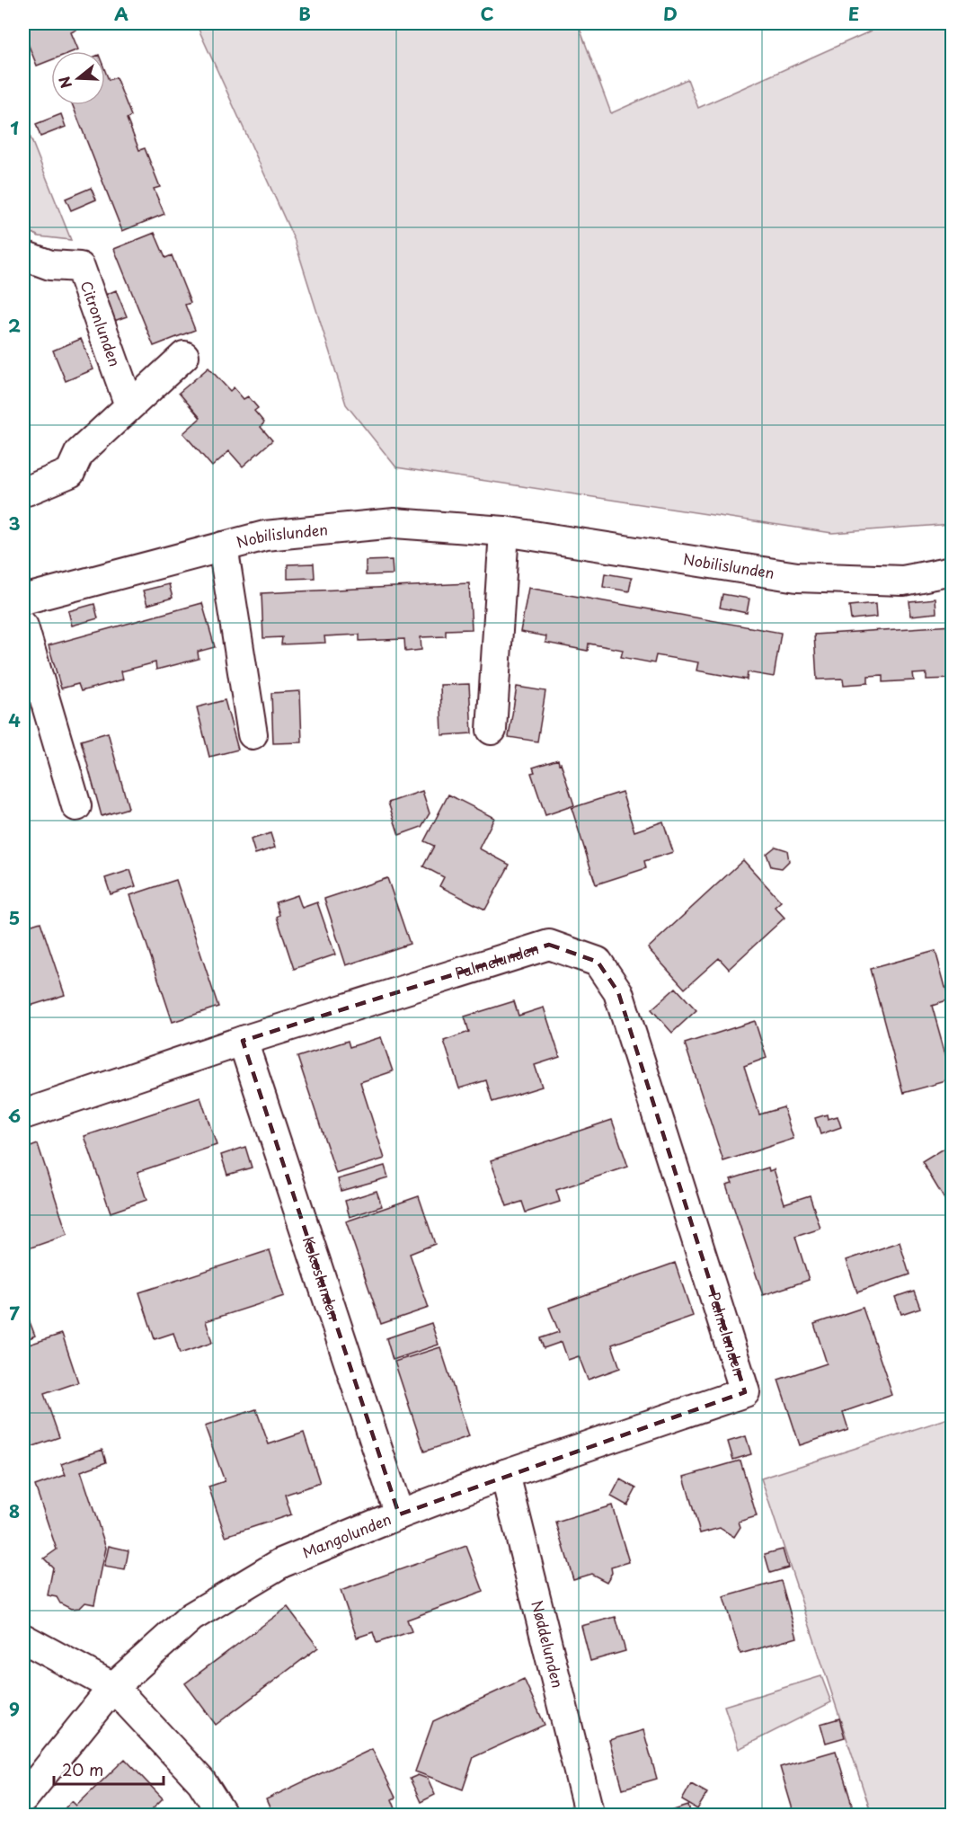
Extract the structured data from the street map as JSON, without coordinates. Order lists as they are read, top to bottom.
{
  "streets": {
    "street": [
      "Citronlunden",
      "Nobilislunden",
      "Palmelunden",
      "Kokoslunden",
      "Mangolunden",
      "Nøddelunden"
    ]
  },
  "crossings": [
    ["Palmelunden", "Kokoslunden"],
    ["Palmelunden", "Mangolunden"],
    ["Kokoslunden", "Mangolunden"],
    ["Mangolunden", "Nøddelunden"]
  ],
  "scale_bar": "20 m",
  "north": "left",
  "grid": {
    "columns": [
      "A",
      "B",
      "C",
      "D",
      "E"
    ],
    "rows": [
      "1",
      "2",
      "3",
      "4",
      "5",
      "6",
      "7",
      "8",
      "9"
    ]
  }
}
